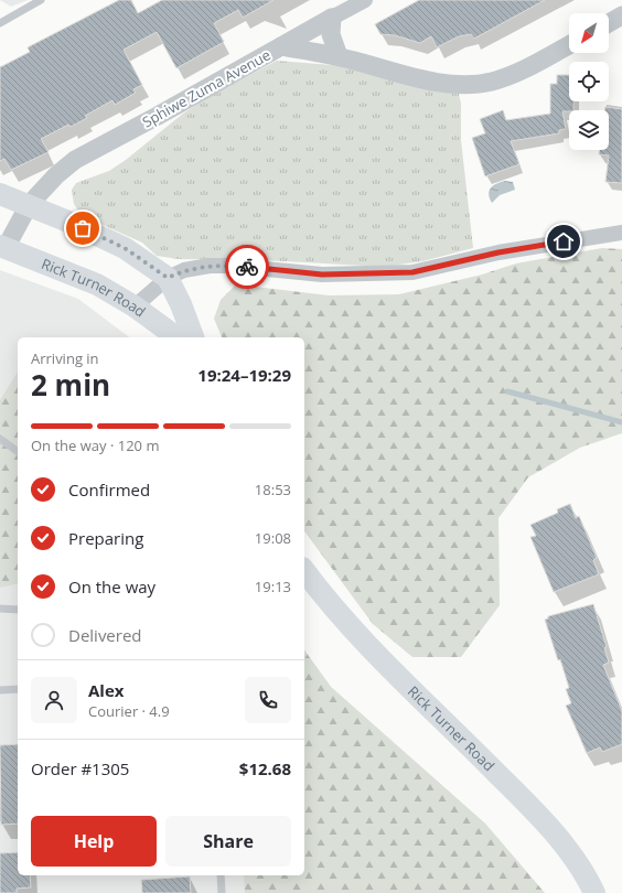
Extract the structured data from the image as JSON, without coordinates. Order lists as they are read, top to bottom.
{
  "streets": {
    "main road": ["Rick Turner Road"],
    "street": ["Sphiwe Zuma Avenue"]
  },
  "crossings": [
    ["Sphiwe Zuma Avenue", "Rick Turner Road"]
  ],
  "north": "bottom left",
  "page": {
    "heading": ["2 min", "Arriving in", "19:24–19:29"],
    "panel": [
      "Alex",
      "Courier · 4.9",
      "Order #1305",
      "$12.68"
    ],
    "bar": "On the way · 120 m",
    "list": [
      ["Confirmed", "18:53"],
      ["Preparing", "19:08"],
      ["On the way", "19:13"],
      "Delivered"
    ],
    "buttons": ["Help", "Share"]
  }
}
